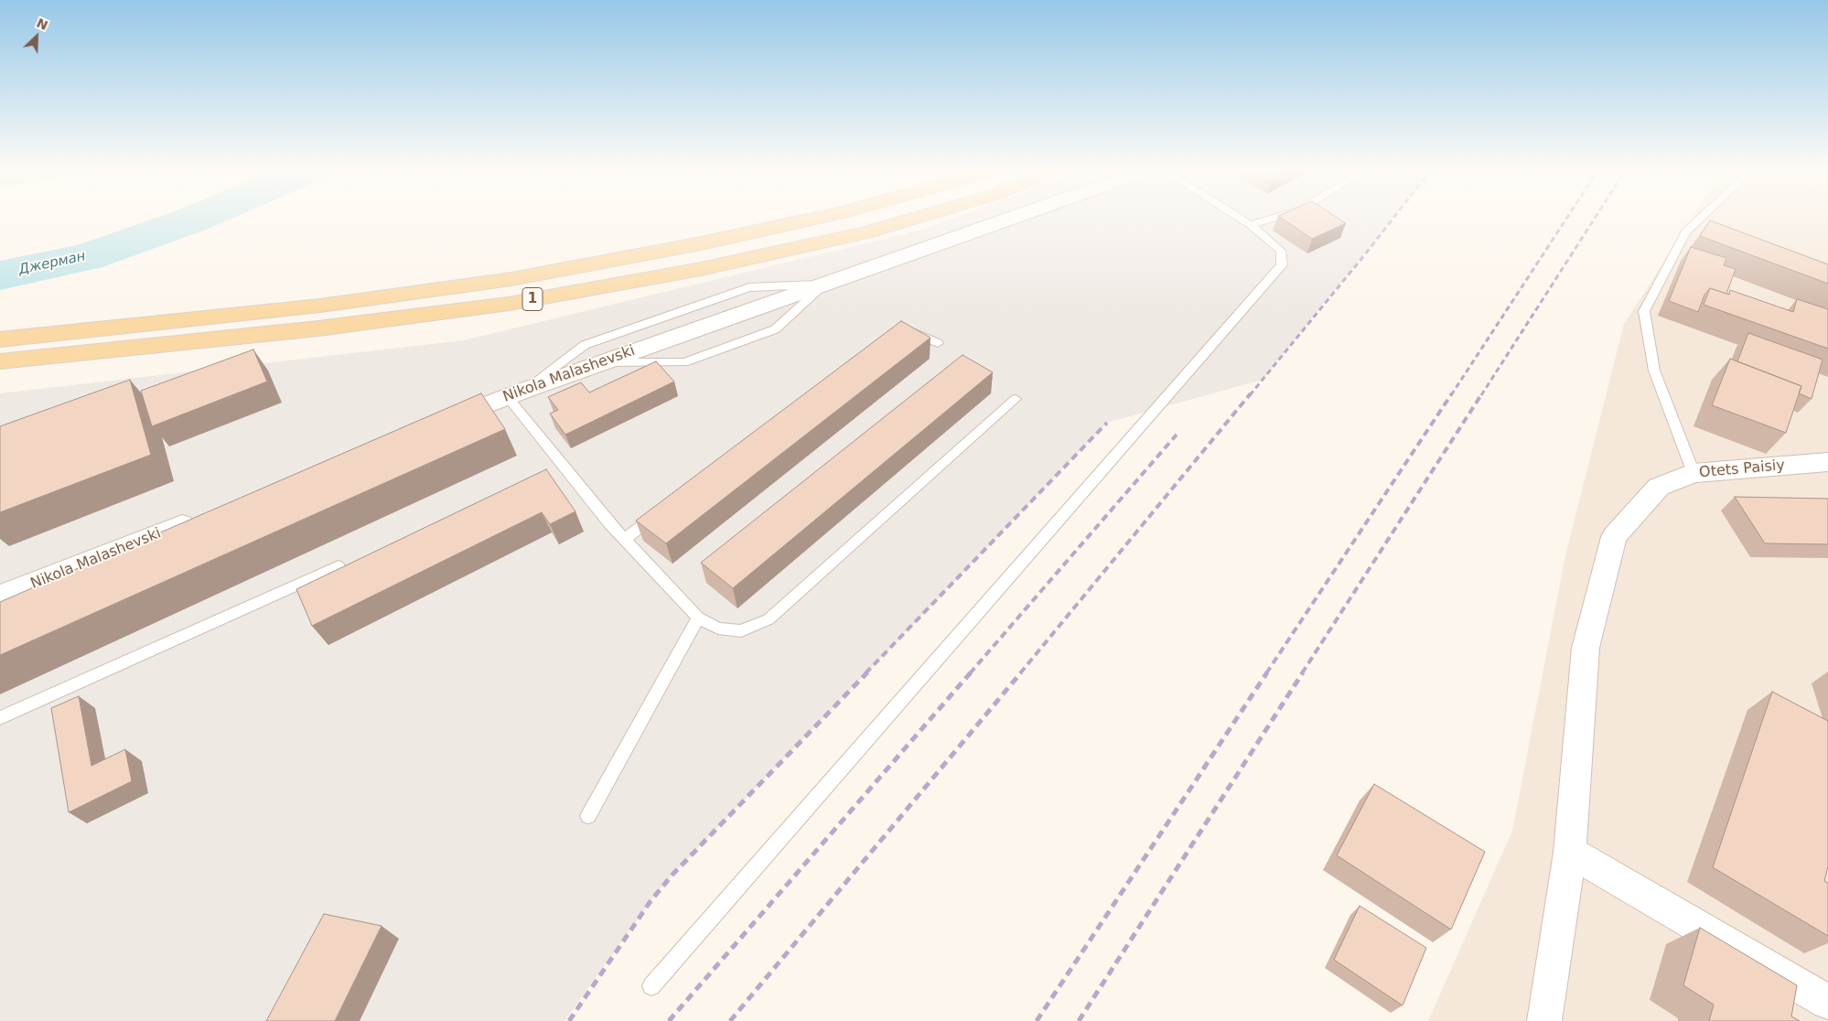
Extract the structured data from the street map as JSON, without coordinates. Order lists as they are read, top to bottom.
{
  "streets": {
    "main road": ["1"],
    "street": ["Nikola Malashevski", "Otets Paisiy"]
  },
  "water": ["Джерман"],
  "north": "top right"
}
